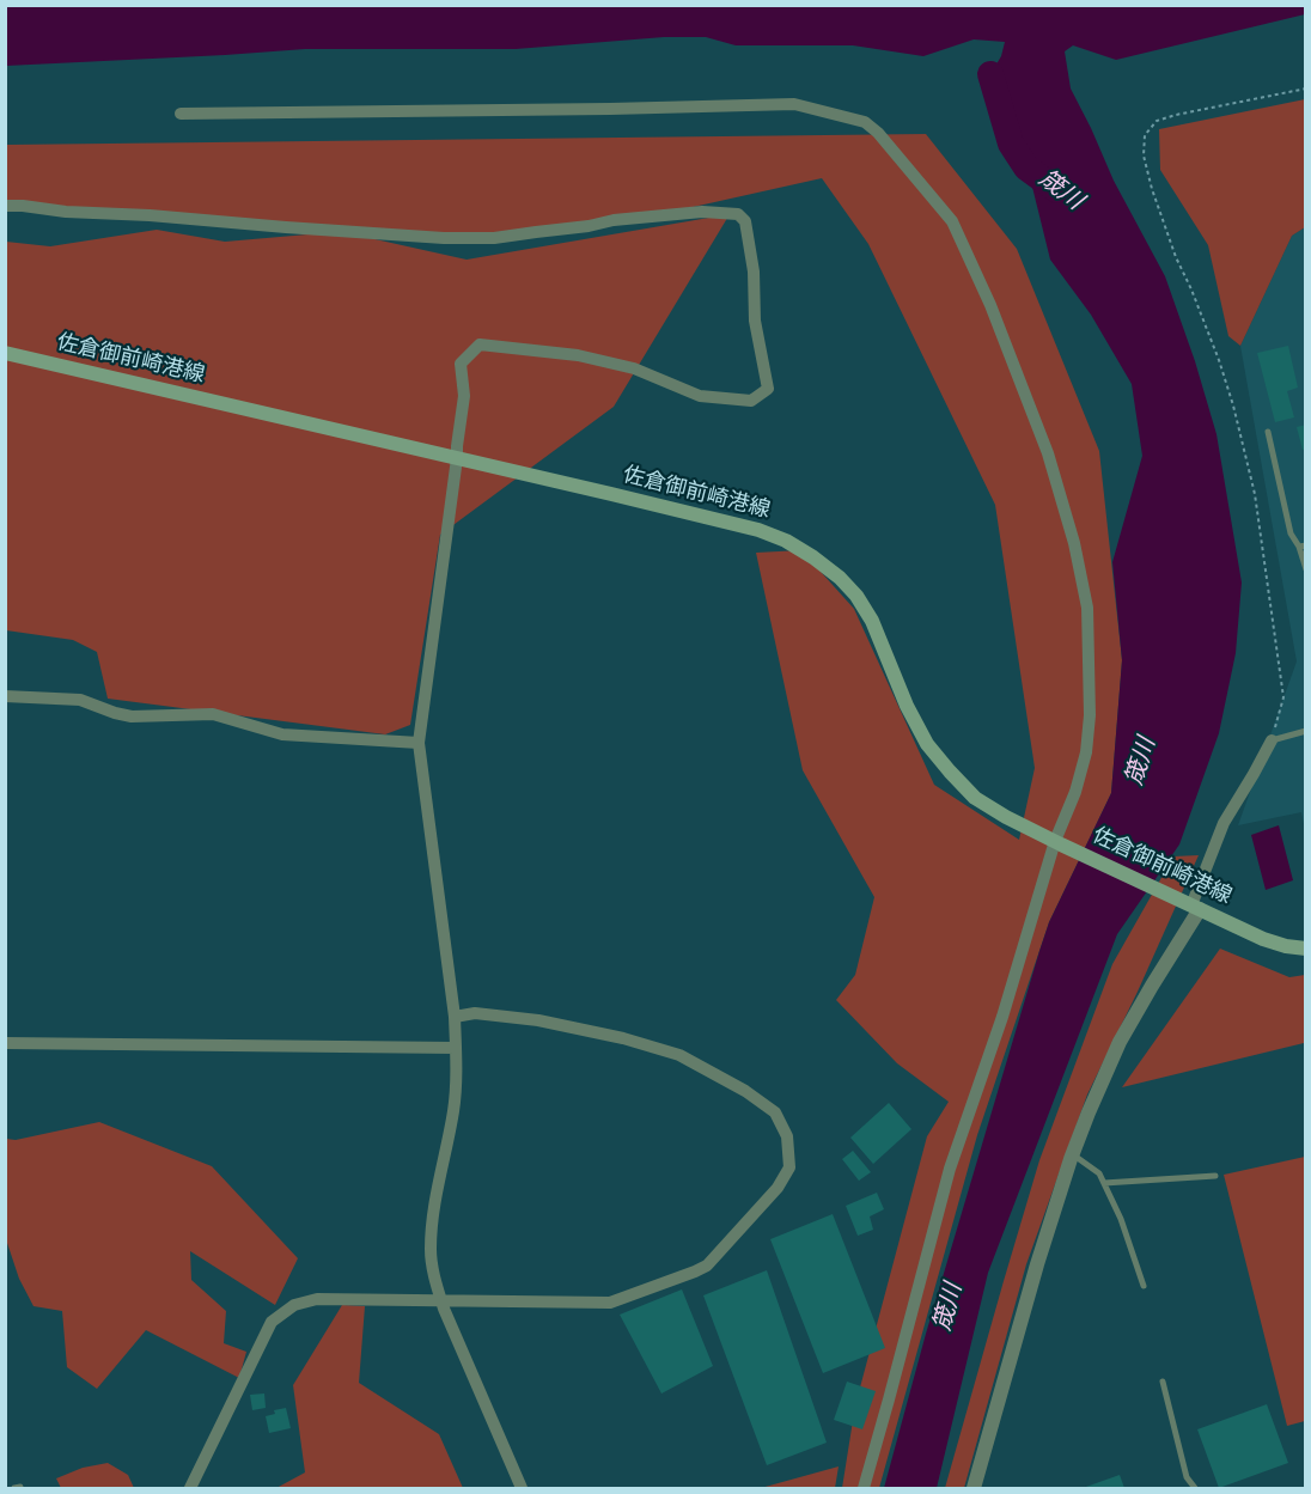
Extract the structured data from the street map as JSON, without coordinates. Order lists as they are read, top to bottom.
{
  "streets": {
    "main road": ["佐倉御前崎港線"]
  },
  "water": ["筬川"]
}
